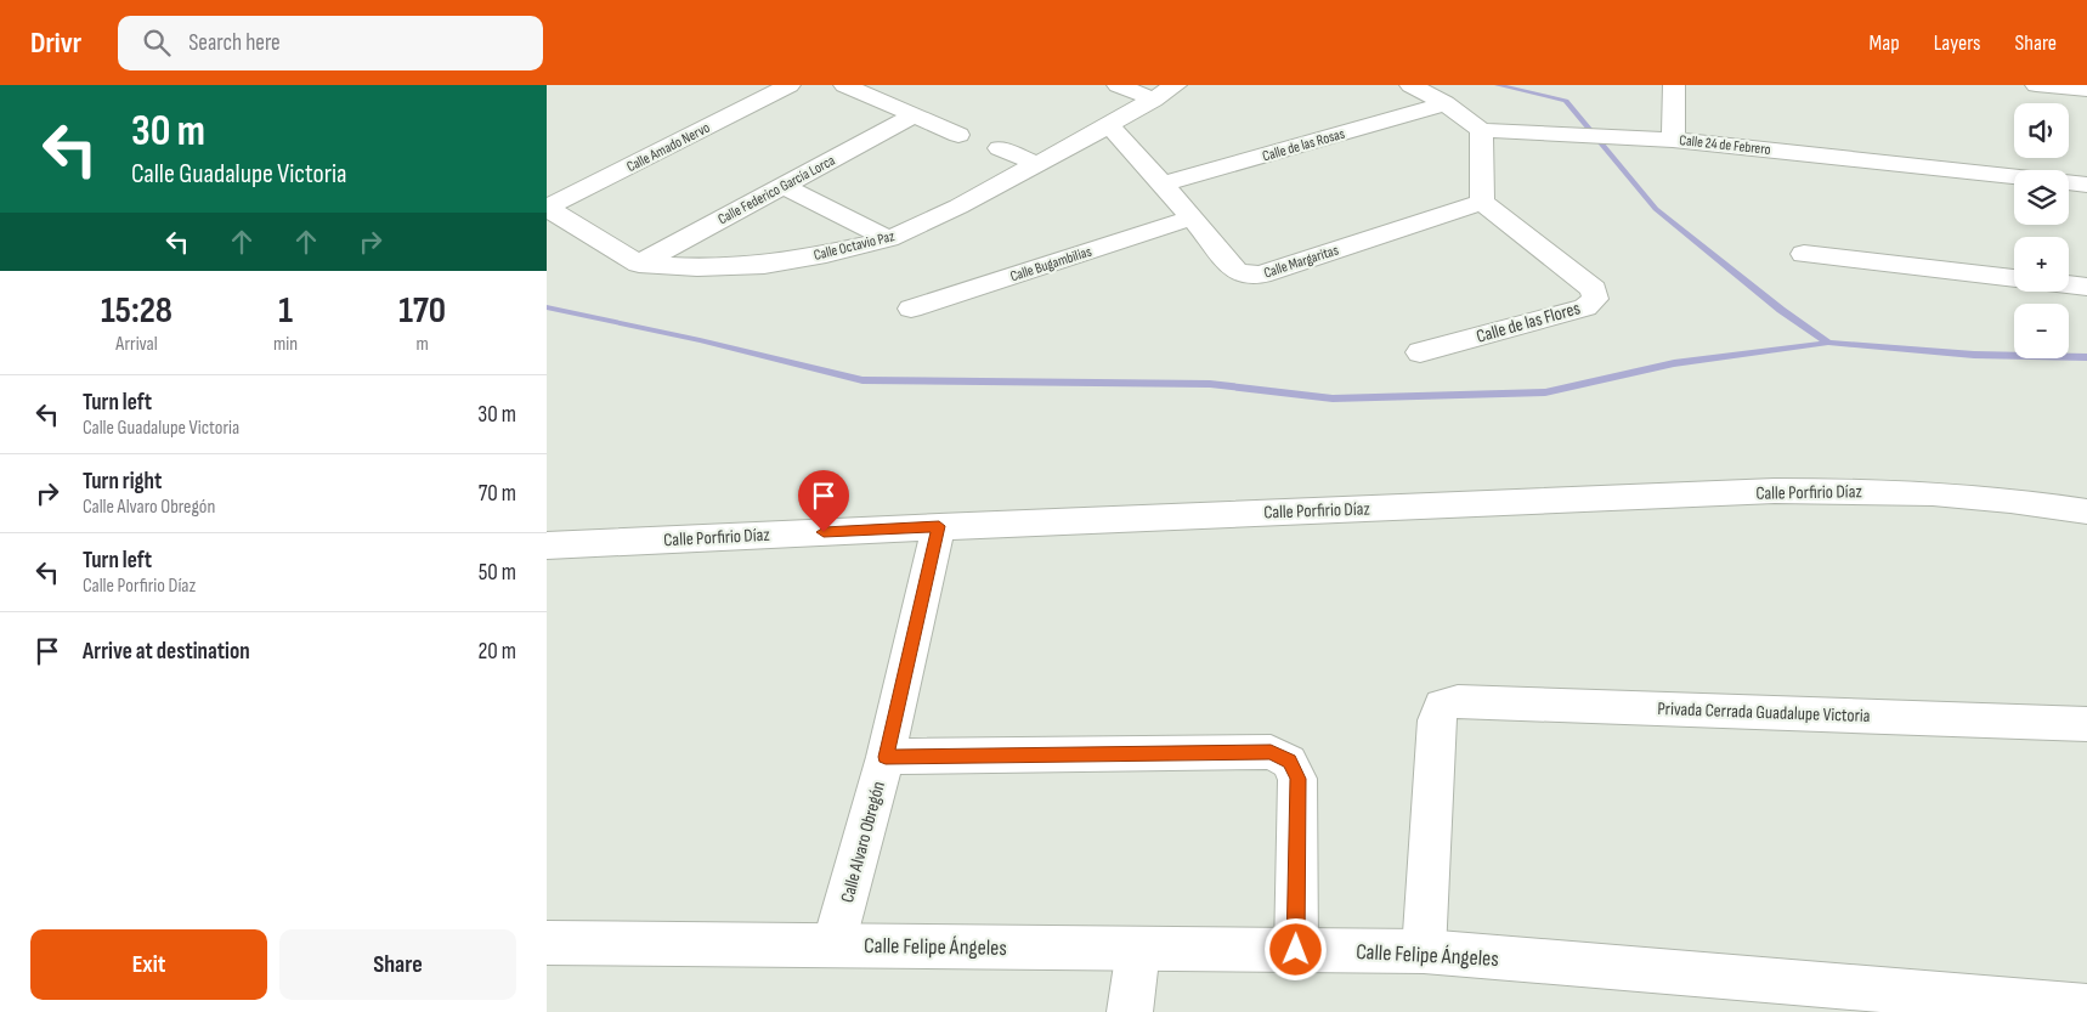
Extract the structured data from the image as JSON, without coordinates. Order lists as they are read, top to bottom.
{
  "streets": {
    "street": [
      "Calle de las Rosas",
      "Calle 24 de Febrero",
      "Calle Amado Nervo",
      "Calle Federico García Lorca",
      "Calle Octavio Paz",
      "Calle Margaritas",
      "Calle Bugambilias",
      "Calle de las Flores",
      "Calle Porfirio Díaz",
      "Privada Cerrada Guadalupe Victoria",
      "Calle Alvaro Obregón",
      "Calle Felipe Ángeles"
    ]
  },
  "crossings": [
    ["Calle de las Rosas", "Calle Margaritas"],
    ["Calle Amado Nervo", "Calle Octavio Paz"],
    ["Calle Federico García Lorca", "Calle Octavio Paz"],
    ["Calle Octavio Paz", "Calle Margaritas"],
    ["Calle Margaritas", "Calle Bugambilias"],
    ["Calle Margaritas", "Calle de las Flores"],
    ["Calle Porfirio Díaz", "Calle Alvaro Obregón"],
    ["Privada Cerrada Guadalupe Victoria", "Calle Felipe Ángeles"],
    ["Calle Alvaro Obregón", "Calle Felipe Ángeles"]
  ],
  "page": {
    "header": "Drivr",
    "search": "Search here",
    "nav": ["Map", "Layers", "Share"],
    "turn": ["30 m", "Calle Guadalupe Victoria"],
    "map_buttons": ["+", "−"],
    "eta": [
      "15:28",
      "Arrival",
      "1",
      "min",
      "170",
      "m"
    ],
    "list": [
      {
        "name": "Turn left",
        "note": "Calle Guadalupe Victoria",
        "value": "30 m"
      },
      {
        "name": "Turn right",
        "note": "Calle Alvaro Obregón",
        "value": "70 m"
      },
      {
        "name": "Turn left",
        "note": "Calle Porfirio Díaz",
        "value": "50 m"
      },
      {
        "name": "Arrive at destination",
        "value": "20 m"
      }
    ],
    "buttons": ["Exit", "Share"]
  }
}
